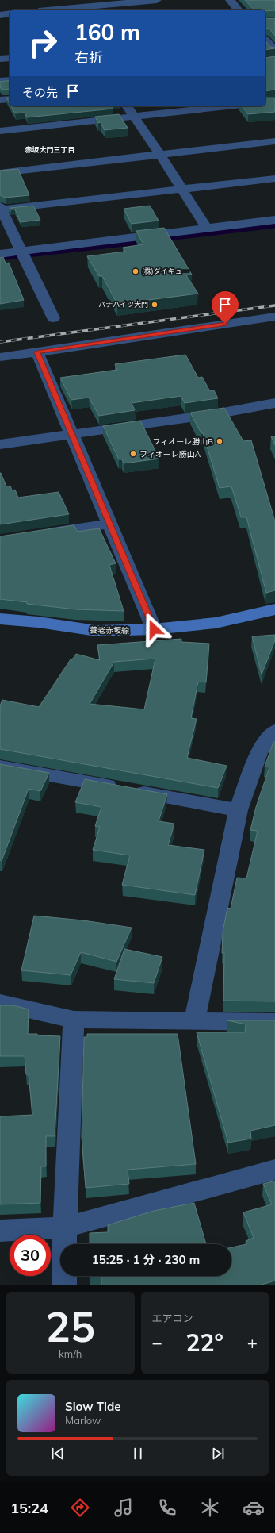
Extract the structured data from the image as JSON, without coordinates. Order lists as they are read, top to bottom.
{
  "streets": {
    "main road": ["養老赤坂線"]
  },
  "districts": ["赤坂大門三丁目"],
  "places": [
    "(株)ダイキュー",
    "パナハイツ大門",
    "フィオーレ勝山B",
    "フィオーレ勝山A"
  ],
  "page": {
    "turn": ["160 m", "右折"],
    "then": "その先",
    "limit": "30",
    "trip": "15:25 · 1 分 · 230 m",
    "tile": [
      ["25", "km/h"],
      "エアコン"
    ],
    "heat": ["−", "22°", "+"],
    "song": ["Slow Tide", "Marlow"],
    "tabs": "15:24"
  }
}
